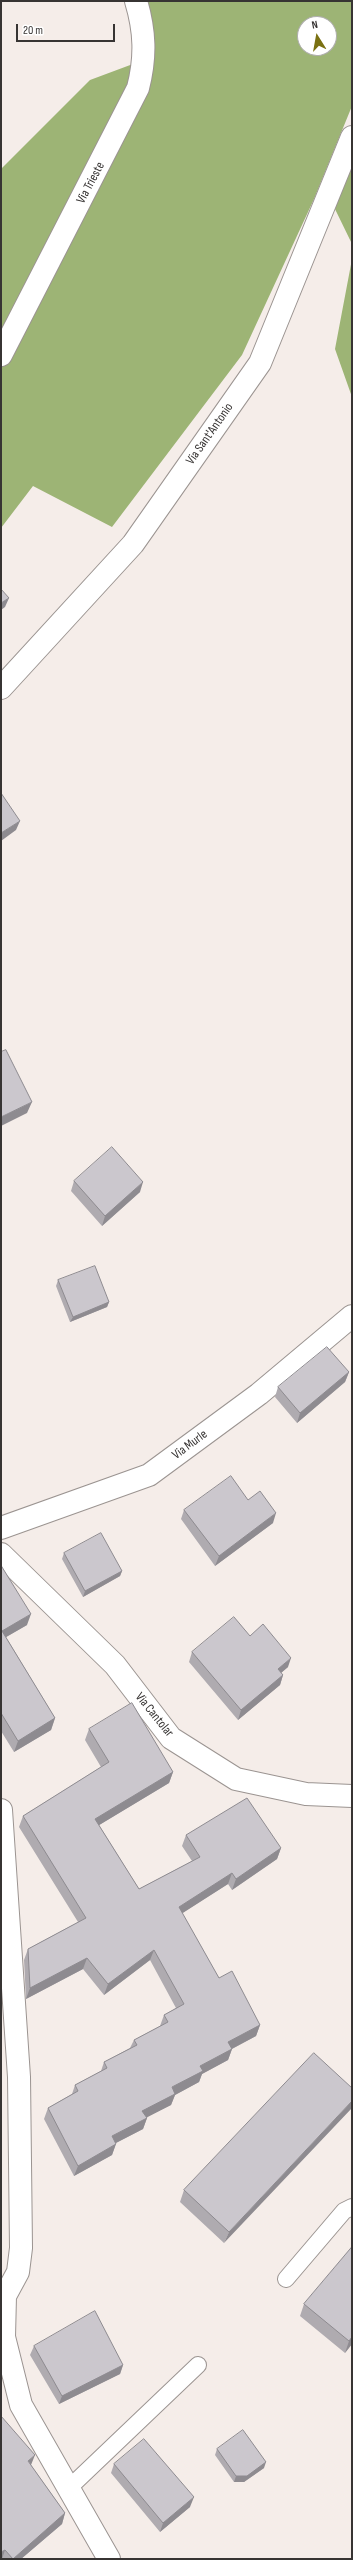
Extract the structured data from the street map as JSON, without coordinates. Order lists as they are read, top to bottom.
{
  "streets": {
    "street": [
      "Via Trieste",
      "Via Sant'Antonio",
      "Via Murle",
      "Via Cantolar"
    ]
  },
  "scale_bar": "20 m",
  "north": "top"
}
